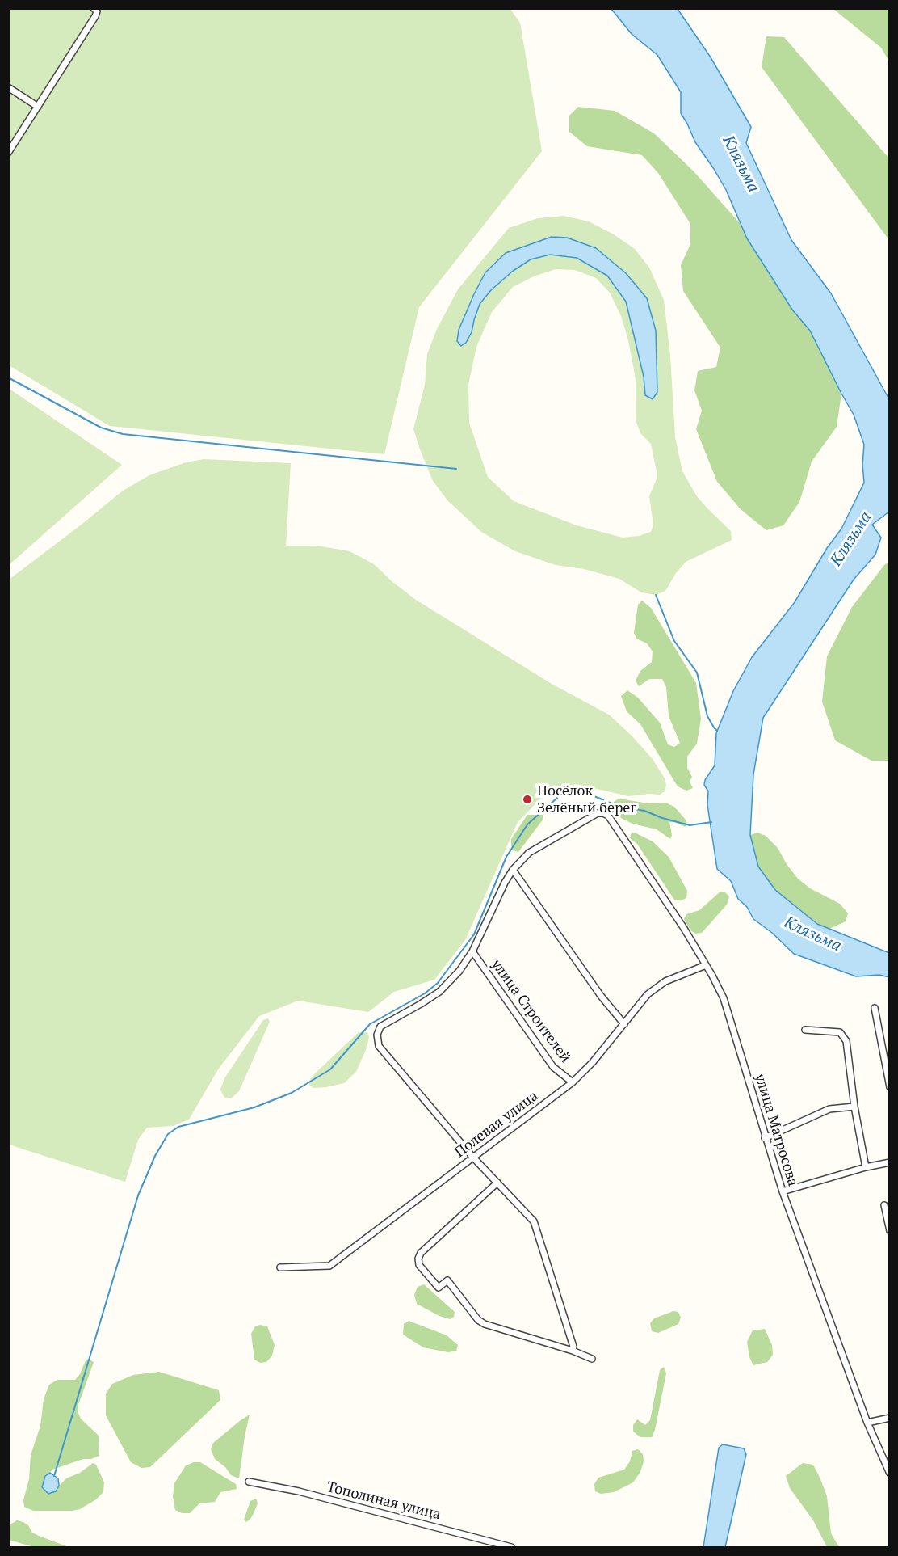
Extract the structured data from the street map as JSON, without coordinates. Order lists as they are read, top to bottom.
{
  "streets": {
    "street": [
      "улица Строителей",
      "Полевая улица",
      "улица Матросова",
      "Тополиная улица"
    ]
  },
  "crossings": [
    ["улица Строителей", "Полевая улица"],
    ["Полевая улица", "улица Матросова"]
  ],
  "water": ["Клязьма"],
  "places": ["Посёлок Зелёный берег"]
}
